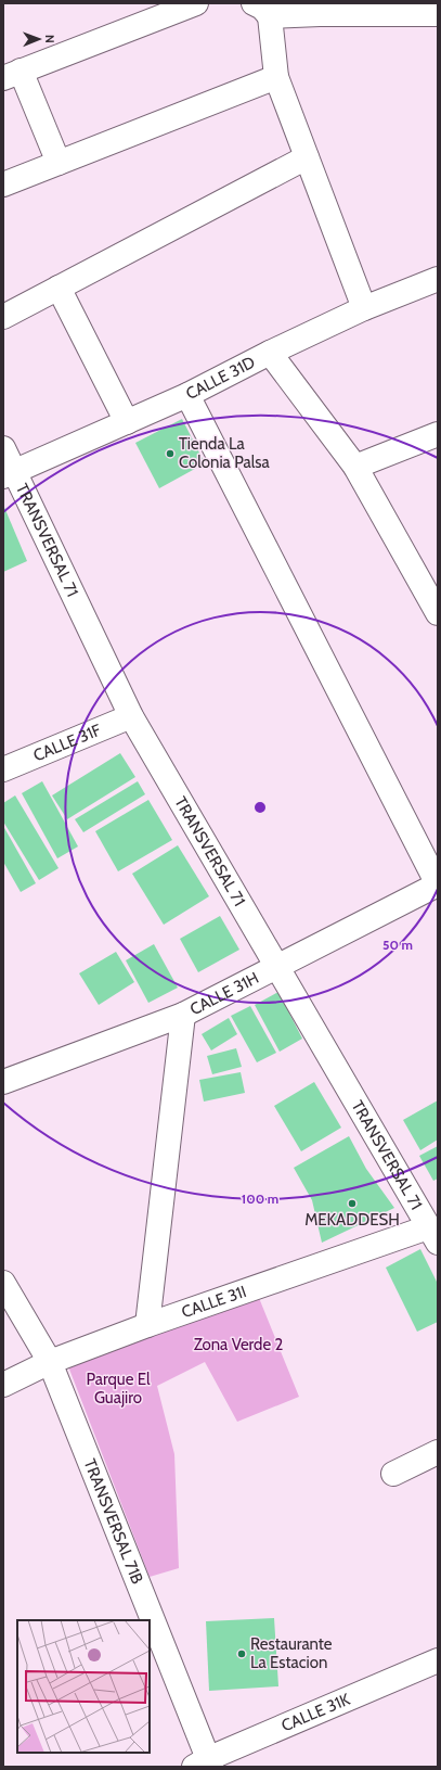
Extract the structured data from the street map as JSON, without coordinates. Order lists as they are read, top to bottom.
{
  "streets": {
    "street": [
      "CALLE 31D",
      "TRANSVERSAL 71",
      "CALLE 31F",
      "CALLE 31H",
      "CALLE 31I",
      "TRANSVERSAL 71B",
      "CALLE 31K"
    ]
  },
  "crossings": [
    ["CALLE 31D", "TRANSVERSAL 71"],
    ["TRANSVERSAL 71", "CALLE 31F"],
    ["TRANSVERSAL 71", "CALLE 31H"],
    ["TRANSVERSAL 71", "CALLE 31I"],
    ["CALLE 31I", "TRANSVERSAL 71B"],
    ["TRANSVERSAL 71B", "CALLE 31K"]
  ],
  "parks": ["Zona Verde 2", "Parque El Guajiro"],
  "places": ["Tienda La Colonia Palsa", "MEKADDESH", "Restaurante La Estacion"],
  "north": "right",
  "rings": ["50 m", "100 m"]
}
